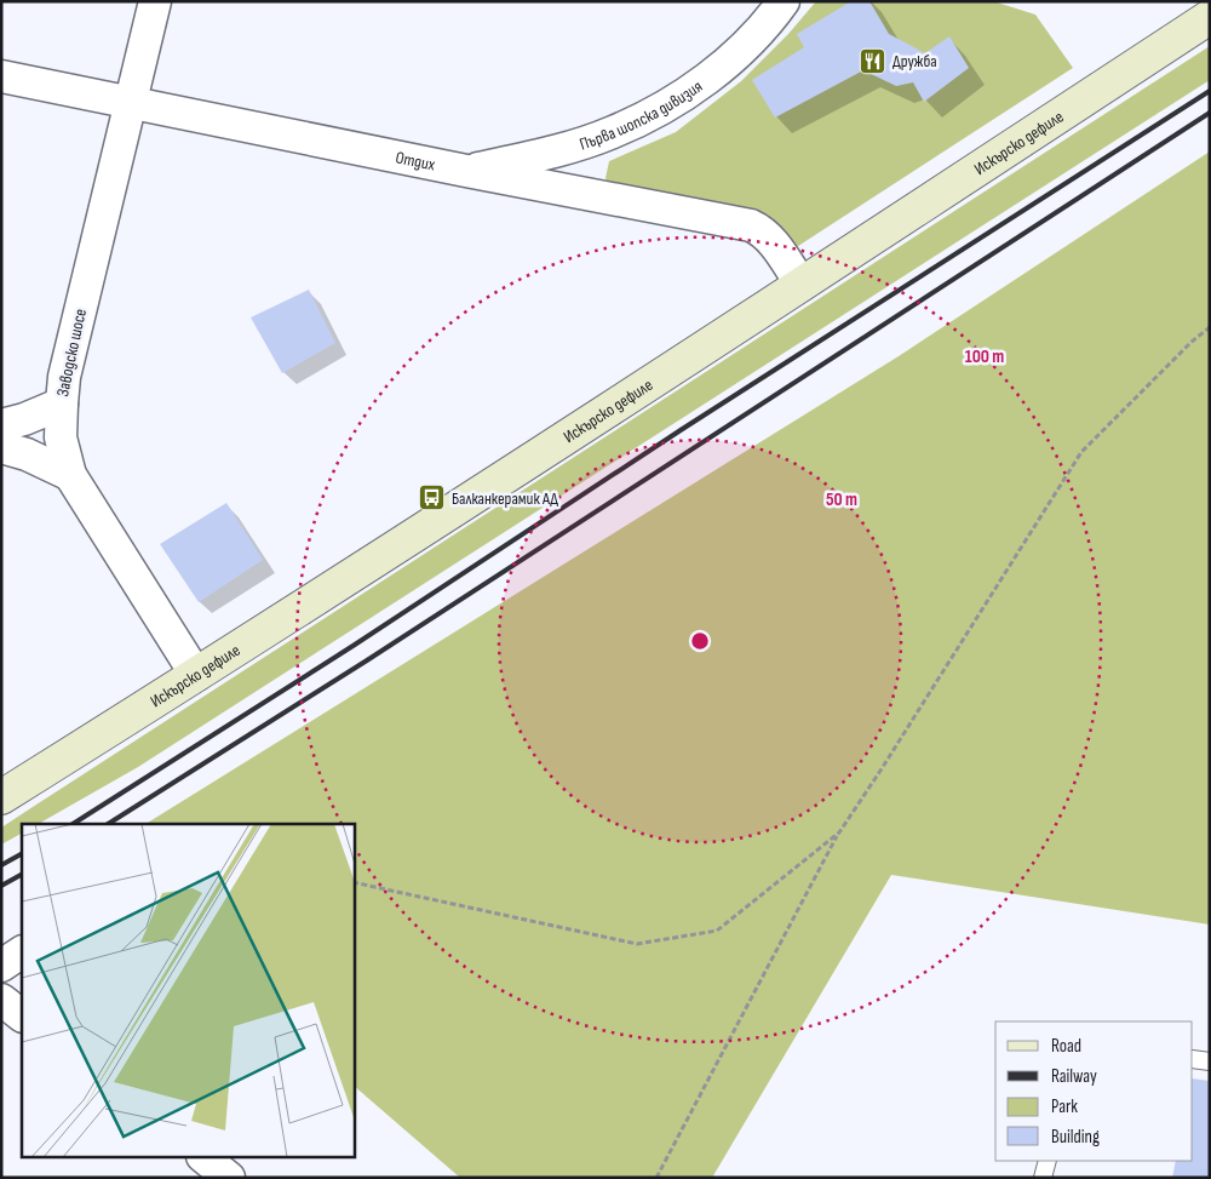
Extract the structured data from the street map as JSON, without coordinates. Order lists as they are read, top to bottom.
{
  "streets": {
    "main road": ["Искърско дефиле"],
    "street": ["Първа шопска дивизия", "Отдих", "Заводско шосе"]
  },
  "crossings": [
    ["Първа шопска дивизия", "Отдих"],
    ["Искърско дефиле", "Отдих"],
    ["Искърско дефиле", "Заводско шосе"],
    ["Отдих", "Заводско шосе"]
  ],
  "places": {
    "restaurant": ["Дружба"],
    "bus stop": ["Балканкерамик АД"]
  },
  "legend": [
    "Road",
    "Railway",
    "Park",
    "Building"
  ],
  "rings": ["100 m", "50 m"]
}
